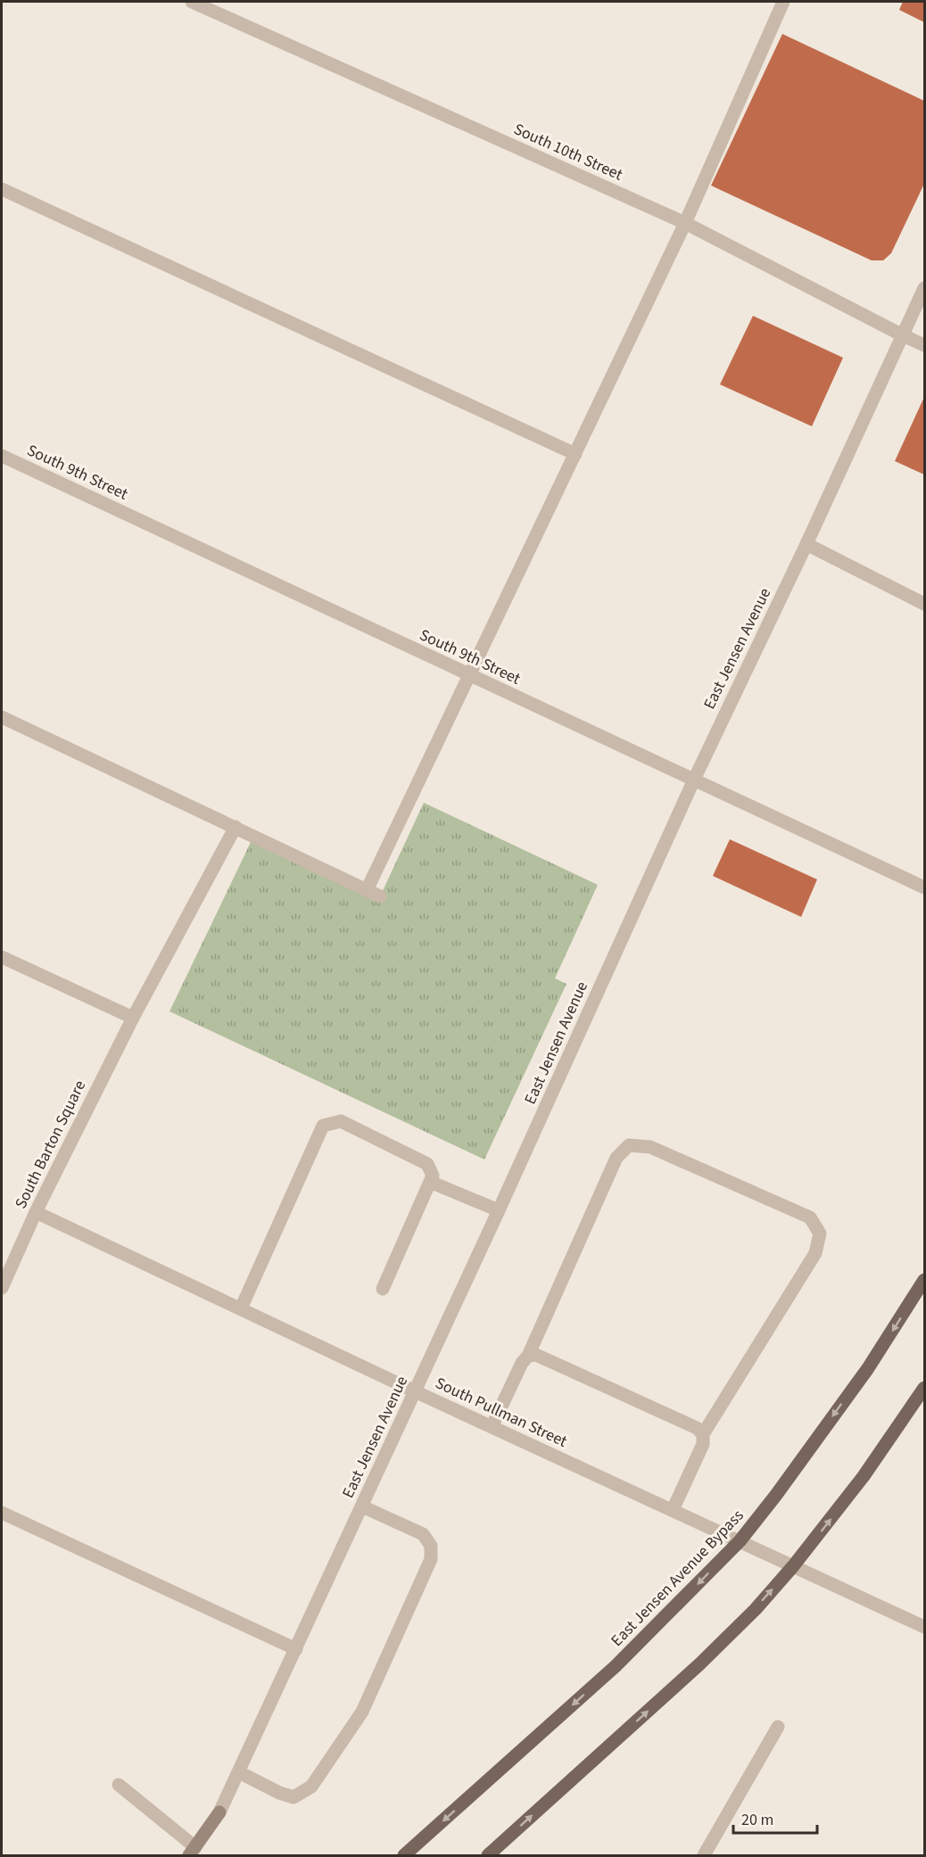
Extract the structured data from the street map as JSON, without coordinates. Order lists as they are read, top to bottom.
{
  "streets": {
    "main road": ["East Jensen Avenue Bypass"],
    "street": [
      "South 10th Street",
      "South 9th Street",
      "East Jensen Avenue",
      "South Barton Square",
      "South Pullman Street"
    ]
  },
  "crossings": [
    ["South 10th Street", "East Jensen Avenue"],
    ["South 9th Street", "East Jensen Avenue"],
    ["East Jensen Avenue", "South Pullman Street"],
    ["South Barton Square", "South Pullman Street"],
    ["South Pullman Street", "East Jensen Avenue Bypass"]
  ],
  "scale_bar": "20 m"
}
